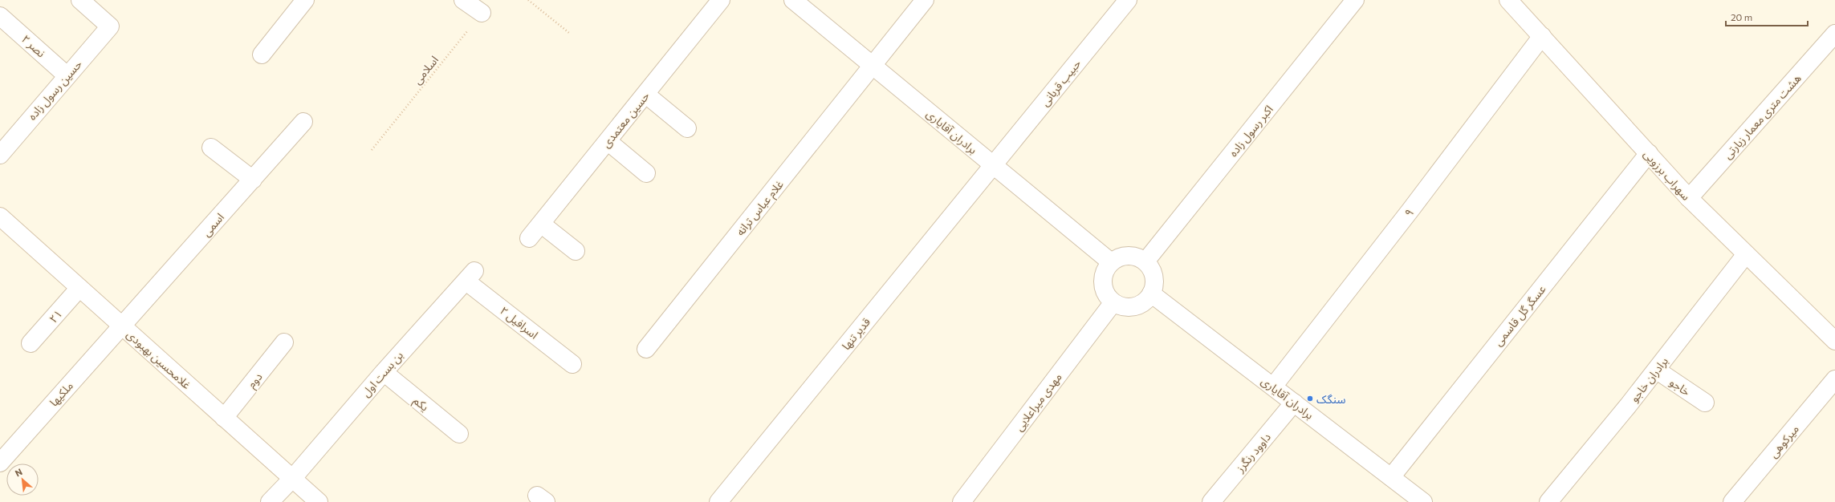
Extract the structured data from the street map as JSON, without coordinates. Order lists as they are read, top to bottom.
{
  "streets": {
    "street": [
      "نصر ۲",
      "حبیب قربانی",
      "حسین رسول زاده",
      "هشت متری معمار زیارتی",
      "حسین معتمدی",
      "اکبر رسول زاده",
      "برادران آقایاری",
      "سهراب برزویی",
      "غلام عباس ترانه",
      "۹",
      "اسمی",
      "عسگر گل قاسمی",
      "۲۱",
      "اسرافیل ۲",
      "قدیر تنها",
      "غلامحسین بهبودی",
      "بن بست اول",
      "برادران خاجو",
      "دوم",
      "خاجو",
      "ملکیها",
      "مهدی میراعلایی",
      "یکم",
      "میرکوهی",
      "داوود رنگرز"
    ],
    "path": ["اسلامی"]
  },
  "crossings": [
    ["نصر ۲", "حسین رسول زاده"],
    ["حبیب قربانی", "برادران آقایاری"],
    ["حبیب قربانی", "قدیر تنها"],
    ["هشت متری معمار زیارتی", "سهراب برزویی"],
    ["اکبر رسول زاده", "برادران آقایاری"],
    ["اکبر رسول زاده", "مهدی میراعلایی"],
    ["برادران آقایاری", "غلام عباس ترانه"],
    ["برادران آقایاری", "۹"],
    ["برادران آقایاری", "عسگر گل قاسمی"],
    ["برادران آقایاری", "قدیر تنها"],
    ["برادران آقایاری", "مهدی میراعلایی"],
    ["برادران آقایاری", "داوود رنگرز"],
    ["سهراب برزویی", "۹"],
    ["سهراب برزویی", "عسگر گل قاسمی"],
    ["سهراب برزویی", "برادران خاجو"],
    ["اسمی", "غلامحسین بهبودی"],
    ["اسمی", "ملکیها"],
    ["۲۱", "غلامحسین بهبودی"],
    ["اسرافیل ۲", "بن بست اول"],
    ["غلامحسین بهبودی", "بن بست اول"],
    ["غلامحسین بهبودی", "دوم"],
    ["غلامحسین بهبودی", "ملکیها"],
    ["بن بست اول", "یکم"],
    ["برادران خاجو", "خاجو"]
  ],
  "places": ["سنگک"],
  "scale_bar": "20 m",
  "north": "top left"
}
